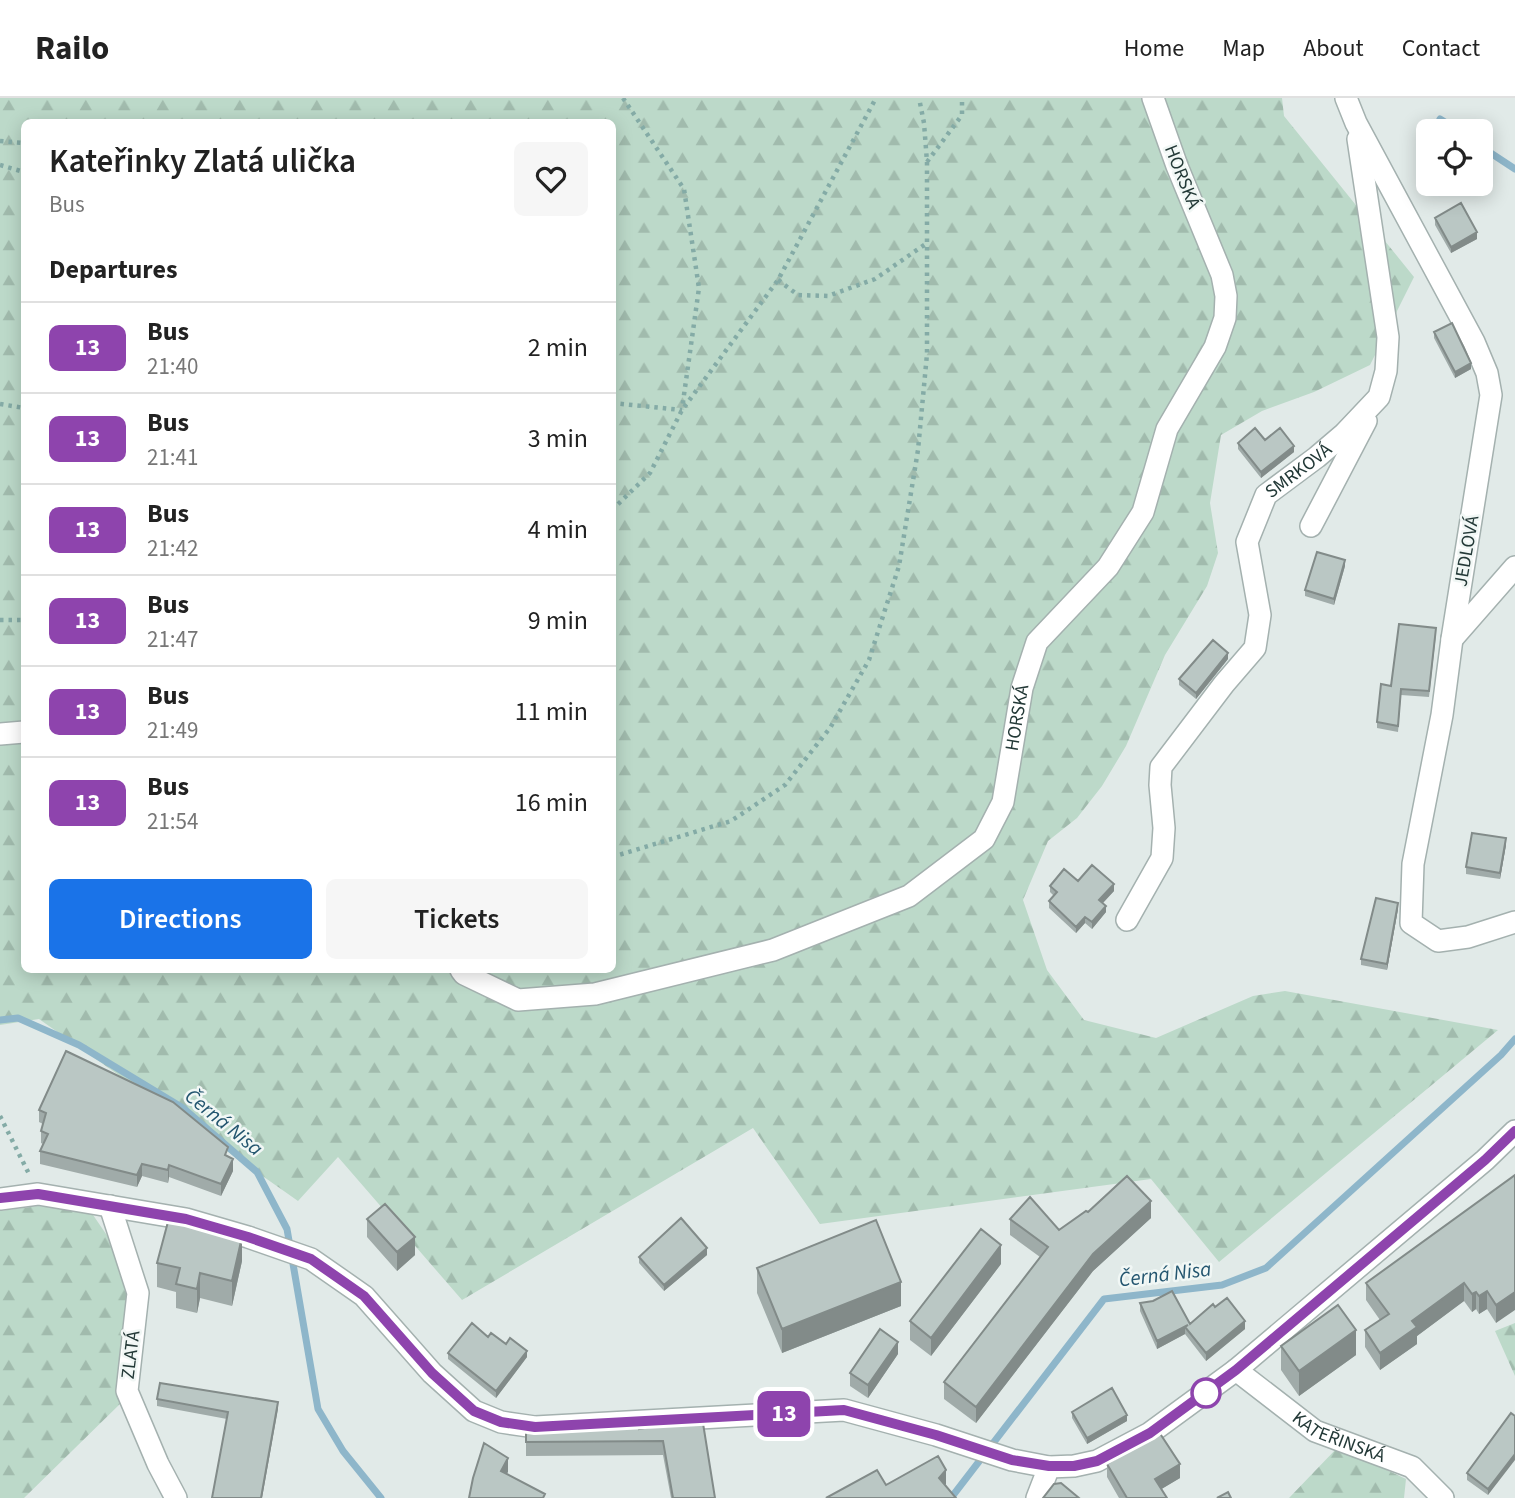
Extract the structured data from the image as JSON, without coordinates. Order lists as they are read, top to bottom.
{
  "streets": {
    "street": [
      "HORSKÁ",
      "SMRKOVÁ",
      "JEDLOVÁ",
      "ZLATÁ",
      "KATEŘINSKÁ"
    ]
  },
  "water": ["Černá Nisa"],
  "lines": ["bus line 13"],
  "page": {
    "header": "Railo",
    "nav": [
      "Home",
      "Map",
      "About",
      "Contact"
    ],
    "on_map": "13",
    "heading": [
      ["Kateřinky Zlatá ulička", "Bus"],
      "Departures"
    ],
    "list": [
      {
        "mark": "13",
        "name": "Bus",
        "note": "21:40",
        "value": "2 min"
      },
      {
        "mark": "13",
        "name": "Bus",
        "note": "21:41",
        "value": "3 min"
      },
      {
        "mark": "13",
        "name": "Bus",
        "note": "21:42",
        "value": "4 min"
      },
      {
        "mark": "13",
        "name": "Bus",
        "note": "21:47",
        "value": "9 min"
      },
      {
        "mark": "13",
        "name": "Bus",
        "note": "21:49",
        "value": "11 min"
      },
      {
        "mark": "13",
        "name": "Bus",
        "note": "21:54",
        "value": "16 min"
      }
    ],
    "buttons": ["Directions", "Tickets"]
  }
}
